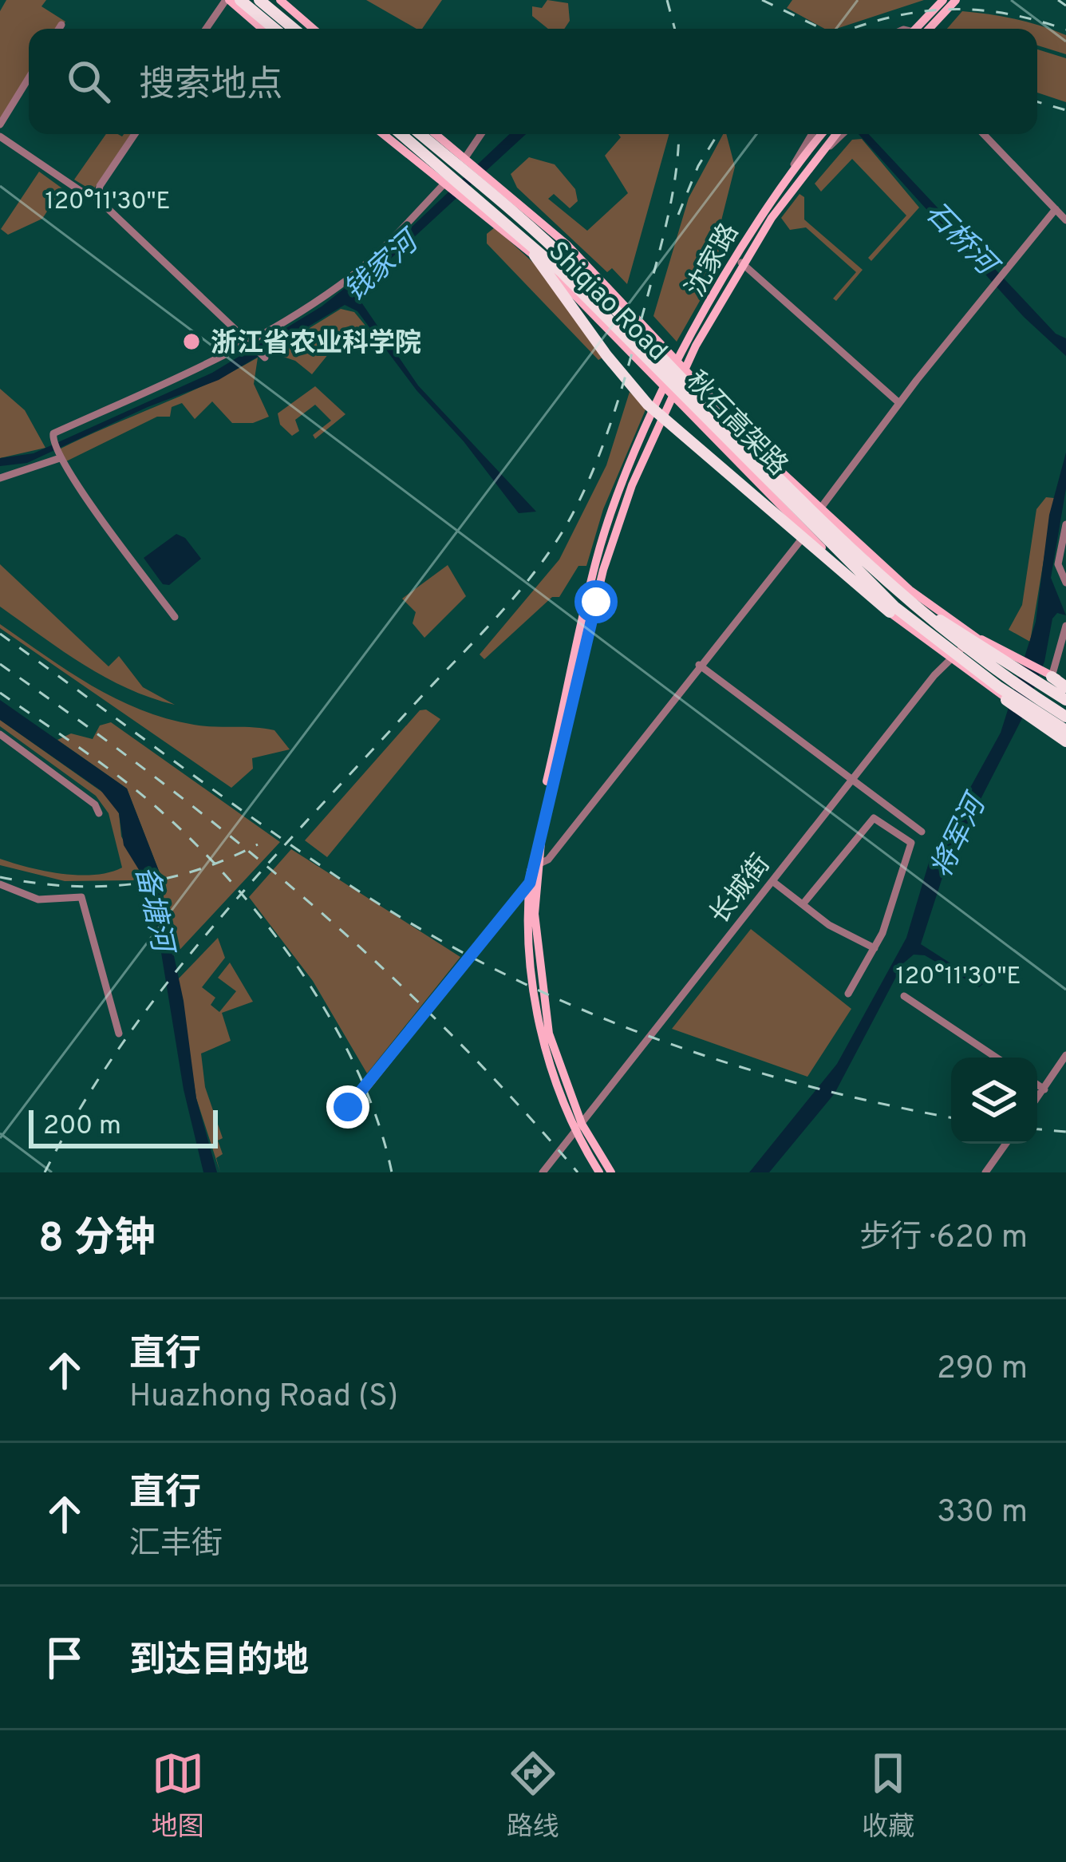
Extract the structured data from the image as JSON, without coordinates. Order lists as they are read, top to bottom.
{
  "streets": {
    "highway": ["秋石高架路"],
    "main road": ["沈家路", "Shiqiao Road"],
    "street": ["长城街"]
  },
  "crossings": [
    ["Shiqiao Road", "长城街"]
  ],
  "water": [
    "石桥河",
    "钱家河",
    "将军河",
    "备塘河"
  ],
  "places": ["浙江省农业科学院"],
  "scale_bar": "200 m",
  "page": {
    "search": "搜索地点",
    "scale": "200 m",
    "heading": ["8 分钟", "步行 · 620 m"],
    "list": [
      ["直行", "Huazhong Road (S)", "290 m"],
      ["直行", "汇丰街", "330 m"],
      "到达目的地"
    ],
    "nav": ["地图", "路线", "收藏"]
  },
  "coordinates": ["120°11'30\"E"]
}
